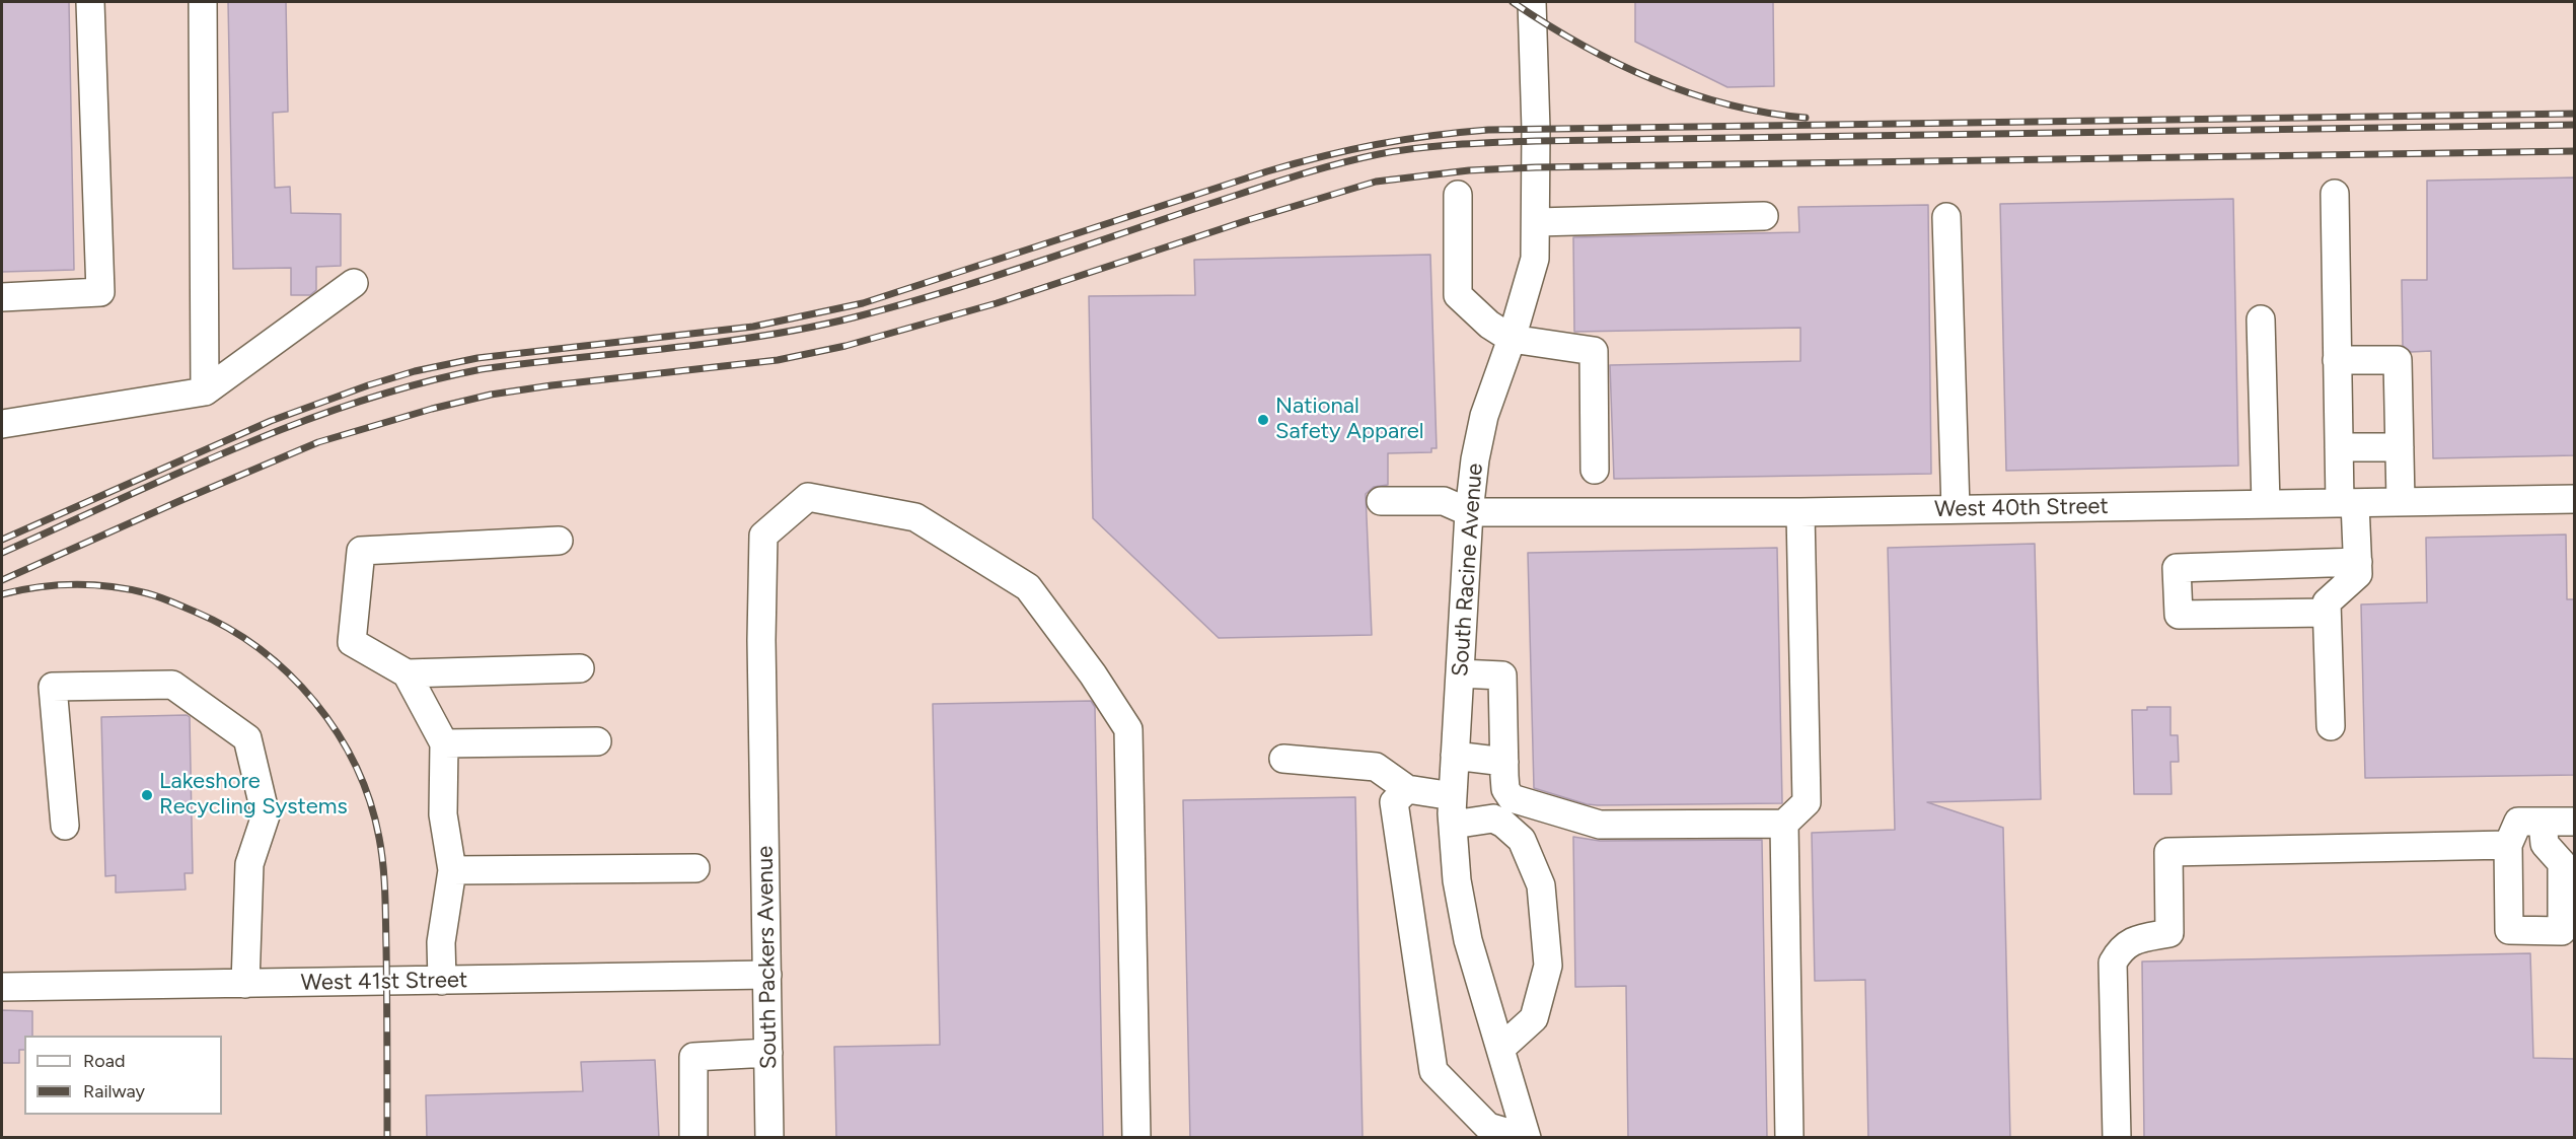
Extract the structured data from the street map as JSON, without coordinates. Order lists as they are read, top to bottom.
{
  "streets": {
    "street": [
      "West 40th Street",
      "South Racine Avenue",
      "South Packers Avenue",
      "West 41st Street"
    ]
  },
  "crossings": [
    ["West 40th Street", "South Racine Avenue"],
    ["South Packers Avenue", "West 41st Street"]
  ],
  "places": ["National Safety Apparel", "Lakeshore Recycling Systems"],
  "legend": ["Road", "Railway"]
}
